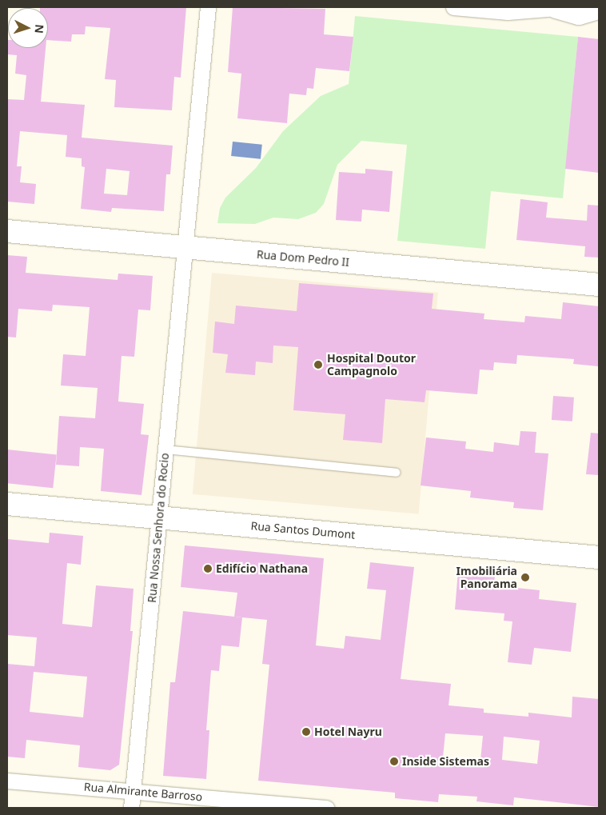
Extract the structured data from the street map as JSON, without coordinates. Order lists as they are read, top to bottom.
{
  "streets": {
    "street": [
      "Rua Dom Pedro II",
      "Rua Nossa Senhora do Rocio",
      "Rua Santos Dumont",
      "Rua Almirante Barroso"
    ]
  },
  "crossings": [
    ["Rua Dom Pedro II", "Rua Nossa Senhora do Rocio"],
    ["Rua Nossa Senhora do Rocio", "Rua Santos Dumont"],
    ["Rua Nossa Senhora do Rocio", "Rua Almirante Barroso"]
  ],
  "places": [
    "Hospital Doutor Campagnolo",
    "Edifício Nathana",
    "Imobiliária Panorama",
    "Hotel Nayru",
    "Inside Sistemas"
  ],
  "north": "right"
}
